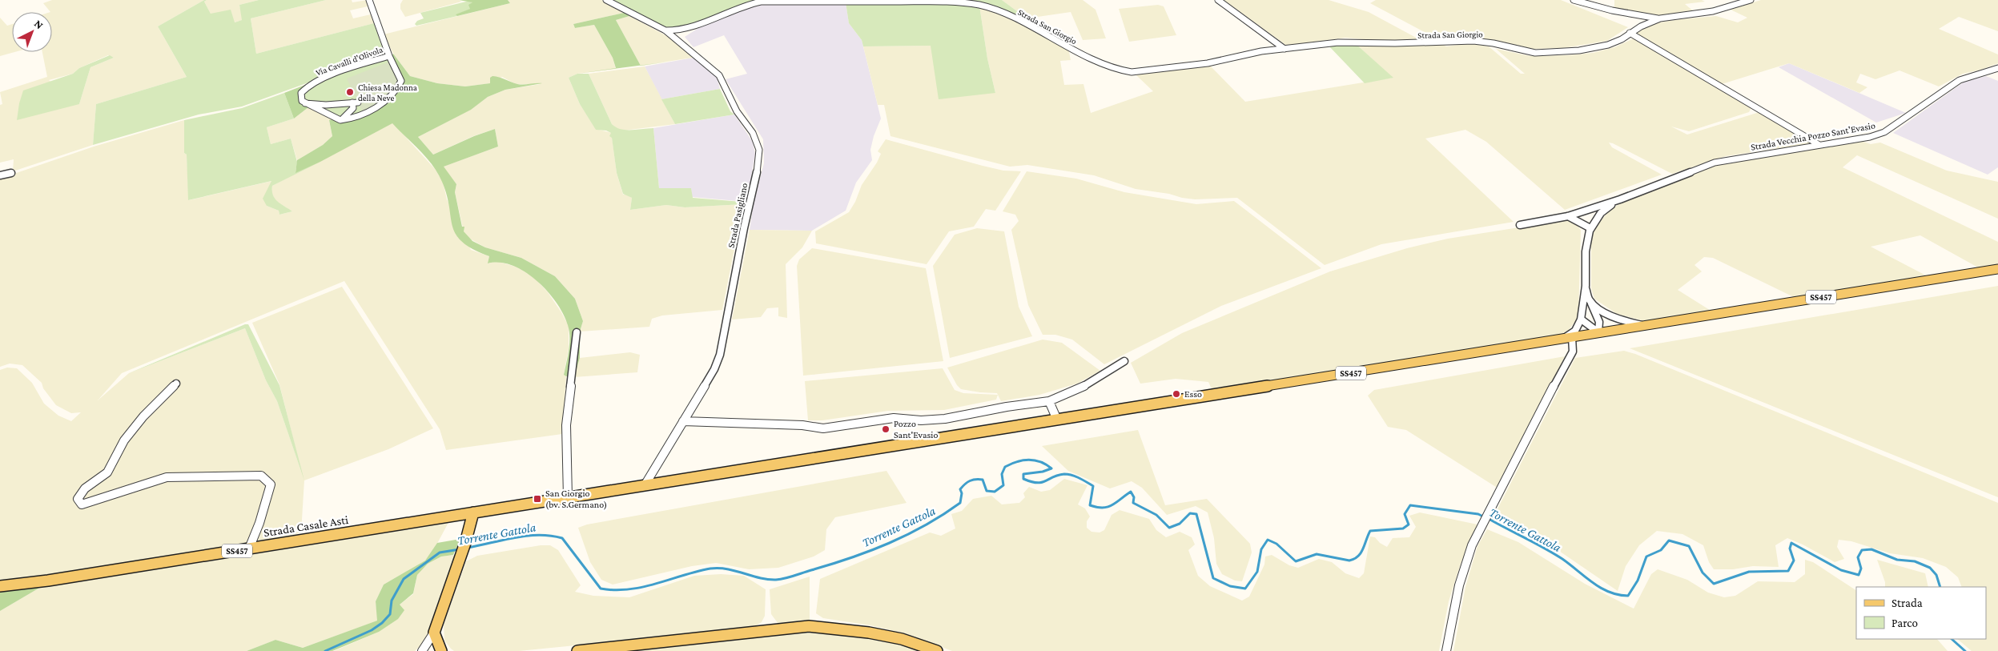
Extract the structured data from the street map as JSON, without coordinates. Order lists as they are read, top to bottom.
{
  "streets": {
    "main road": ["SS457", "Strada Casale Asti"],
    "street": [
      "Strada San Giorgio",
      "Via Cavalli d'Olivola",
      "Strada Vecchia Pozzo Sant'Evasio",
      "Strada Pasigliano"
    ]
  },
  "crossings": [
    ["Strada San Giorgio", "Strada Pasigliano"],
    ["Strada Pasigliano", "SS457"],
    ["SS457", "Strada Casale Asti"]
  ],
  "water": ["Torrente Gattola"],
  "places": {
    "other": ["Chiesa Madonna della Neve", "Esso", "Pozzo Sant'Evasio"],
    "transit": ["San Giorgio (bv. S.Germano)"]
  },
  "legend": ["Strada", "Parco"],
  "north": "top right"
}
